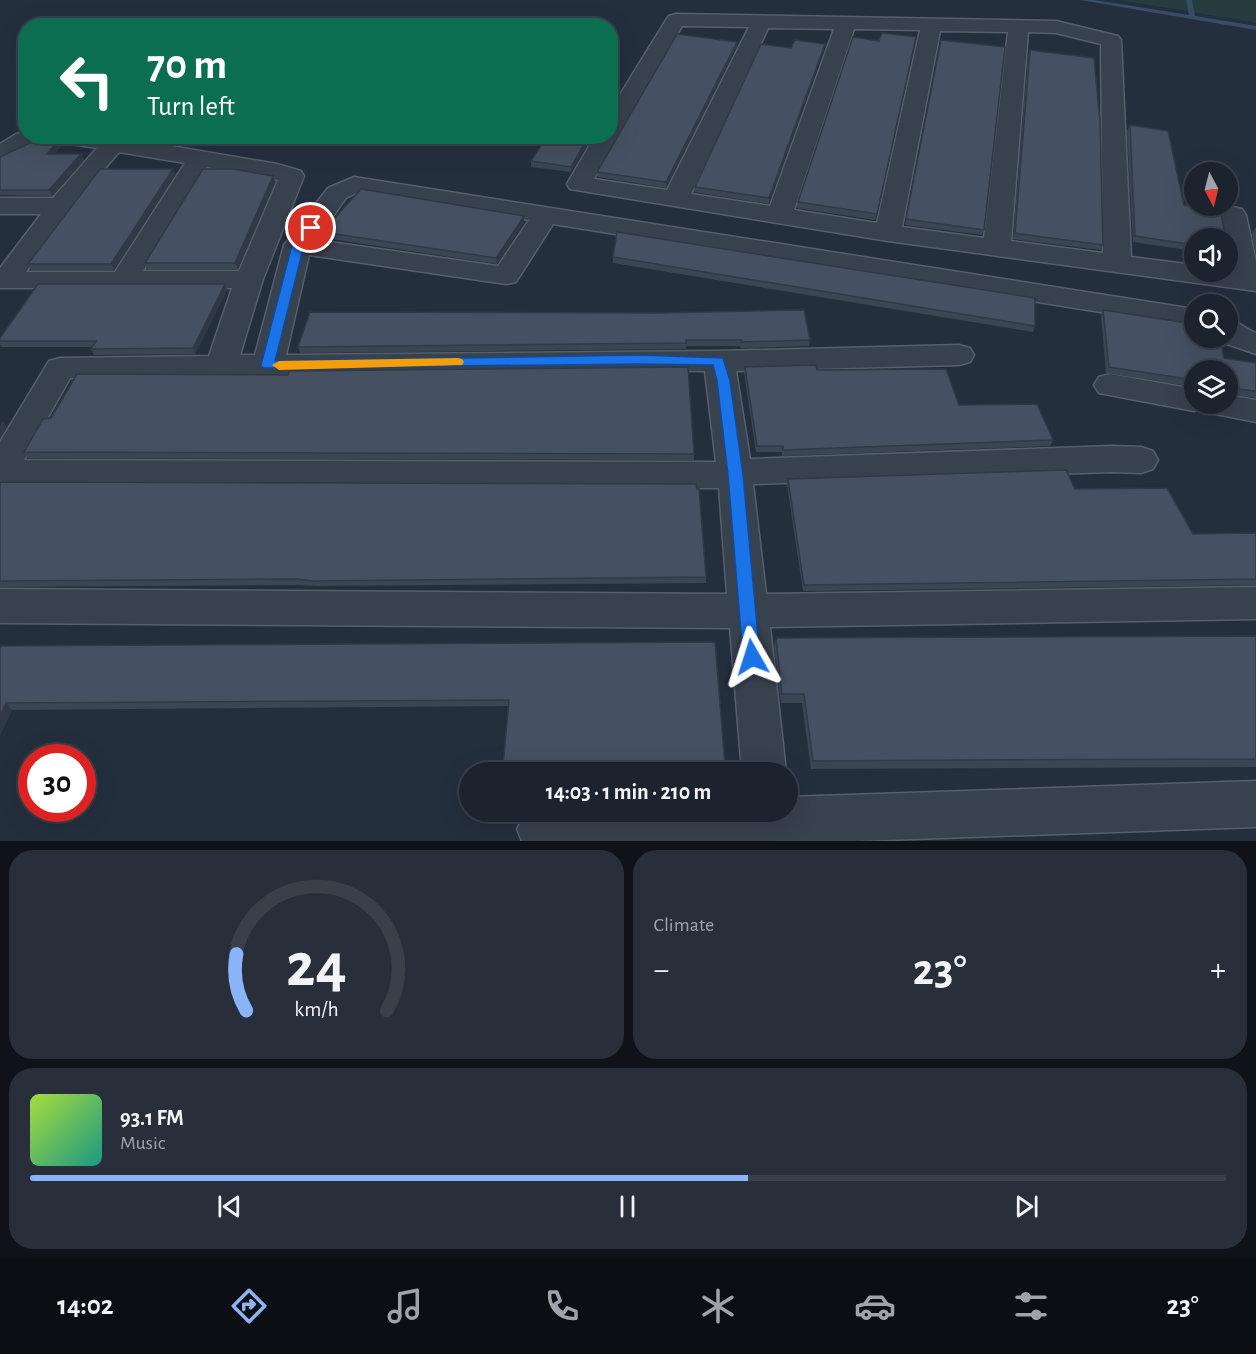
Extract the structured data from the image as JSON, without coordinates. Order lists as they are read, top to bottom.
{
  "north": "bottom",
  "page": {
    "turn": ["70 m", "Turn left"],
    "limit": "30",
    "trip": "14:03 · 1 min · 210 m",
    "tile": "Climate",
    "heat": ["−", "23°", "+"],
    "song": ["93.1 FM", "Music"],
    "tabs": ["14:02", "23°"],
    "gauge": ["24", "km/h"]
  }
}
